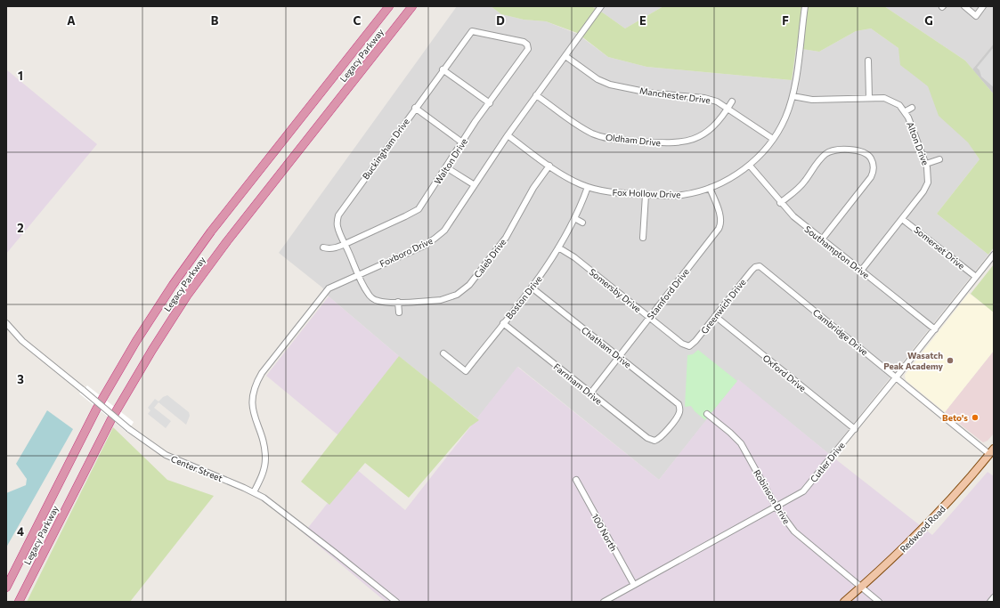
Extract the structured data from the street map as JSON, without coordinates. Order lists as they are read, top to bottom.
{
  "streets": {
    "highway": ["Legacy Parkway"],
    "main road": ["Redwood Road"],
    "street": [
      "Manchester Drive",
      "Oldham Drive",
      "Alton Drive",
      "Buckingham Drive",
      "Walton Drive",
      "Fox Hollow Drive",
      "Somerset Drive",
      "Foxboro Drive",
      "Southampton Drive",
      "Caleb Drive",
      "Somersby Drive",
      "Stamford Drive",
      "Boston Drive",
      "Greenwich Drive",
      "Cambridge Drive",
      "Chatham Drive",
      "Oxford Drive",
      "Farnham Drive",
      "Cutler Drive",
      "Center Street",
      "Robinson Drive",
      "100 North"
    ]
  },
  "crossings": [
    ["Manchester Drive", "Oldham Drive"],
    ["Manchester Drive", "Fox Hollow Drive"],
    ["Manchester Drive", "Foxboro Drive"],
    ["Oldham Drive", "Foxboro Drive"],
    ["Alton Drive", "Fox Hollow Drive"],
    ["Alton Drive", "Somerset Drive"],
    ["Alton Drive", "Southampton Drive"],
    ["Buckingham Drive", "Walton Drive"],
    ["Buckingham Drive", "Foxboro Drive"],
    ["Buckingham Drive", "Caleb Drive"],
    ["Fox Hollow Drive", "Foxboro Drive"],
    ["Fox Hollow Drive", "Southampton Drive"],
    ["Fox Hollow Drive", "Caleb Drive"],
    ["Fox Hollow Drive", "Stamford Drive"],
    ["Fox Hollow Drive", "Boston Drive"],
    ["Somerset Drive", "Cutler Drive"],
    ["Foxboro Drive", "Caleb Drive"],
    ["Foxboro Drive", "Center Street"],
    ["Southampton Drive", "Cutler Drive"],
    ["Somersby Drive", "Stamford Drive"],
    ["Somersby Drive", "Boston Drive"],
    ["Somersby Drive", "Greenwich Drive"],
    ["Stamford Drive", "Chatham Drive"],
    ["Stamford Drive", "Farnham Drive"],
    ["Boston Drive", "Chatham Drive"],
    ["Boston Drive", "Farnham Drive"],
    ["Greenwich Drive", "Cambridge Drive"],
    ["Greenwich Drive", "Oxford Drive"],
    ["Cambridge Drive", "Cutler Drive"],
    ["Cambridge Drive", "Redwood Road"],
    ["Chatham Drive", "Farnham Drive"],
    ["Oxford Drive", "Cutler Drive"],
    ["Cutler Drive", "Robinson Drive"],
    ["Cutler Drive", "100 North"],
    ["Robinson Drive", "Redwood Road"]
  ],
  "places": ["Wasatch Peak Academy", "Beto's"],
  "grid": {
    "columns": [
      "A",
      "B",
      "C",
      "D",
      "E",
      "F",
      "G"
    ],
    "rows": [
      "1",
      "2",
      "3",
      "4"
    ]
  }
}
